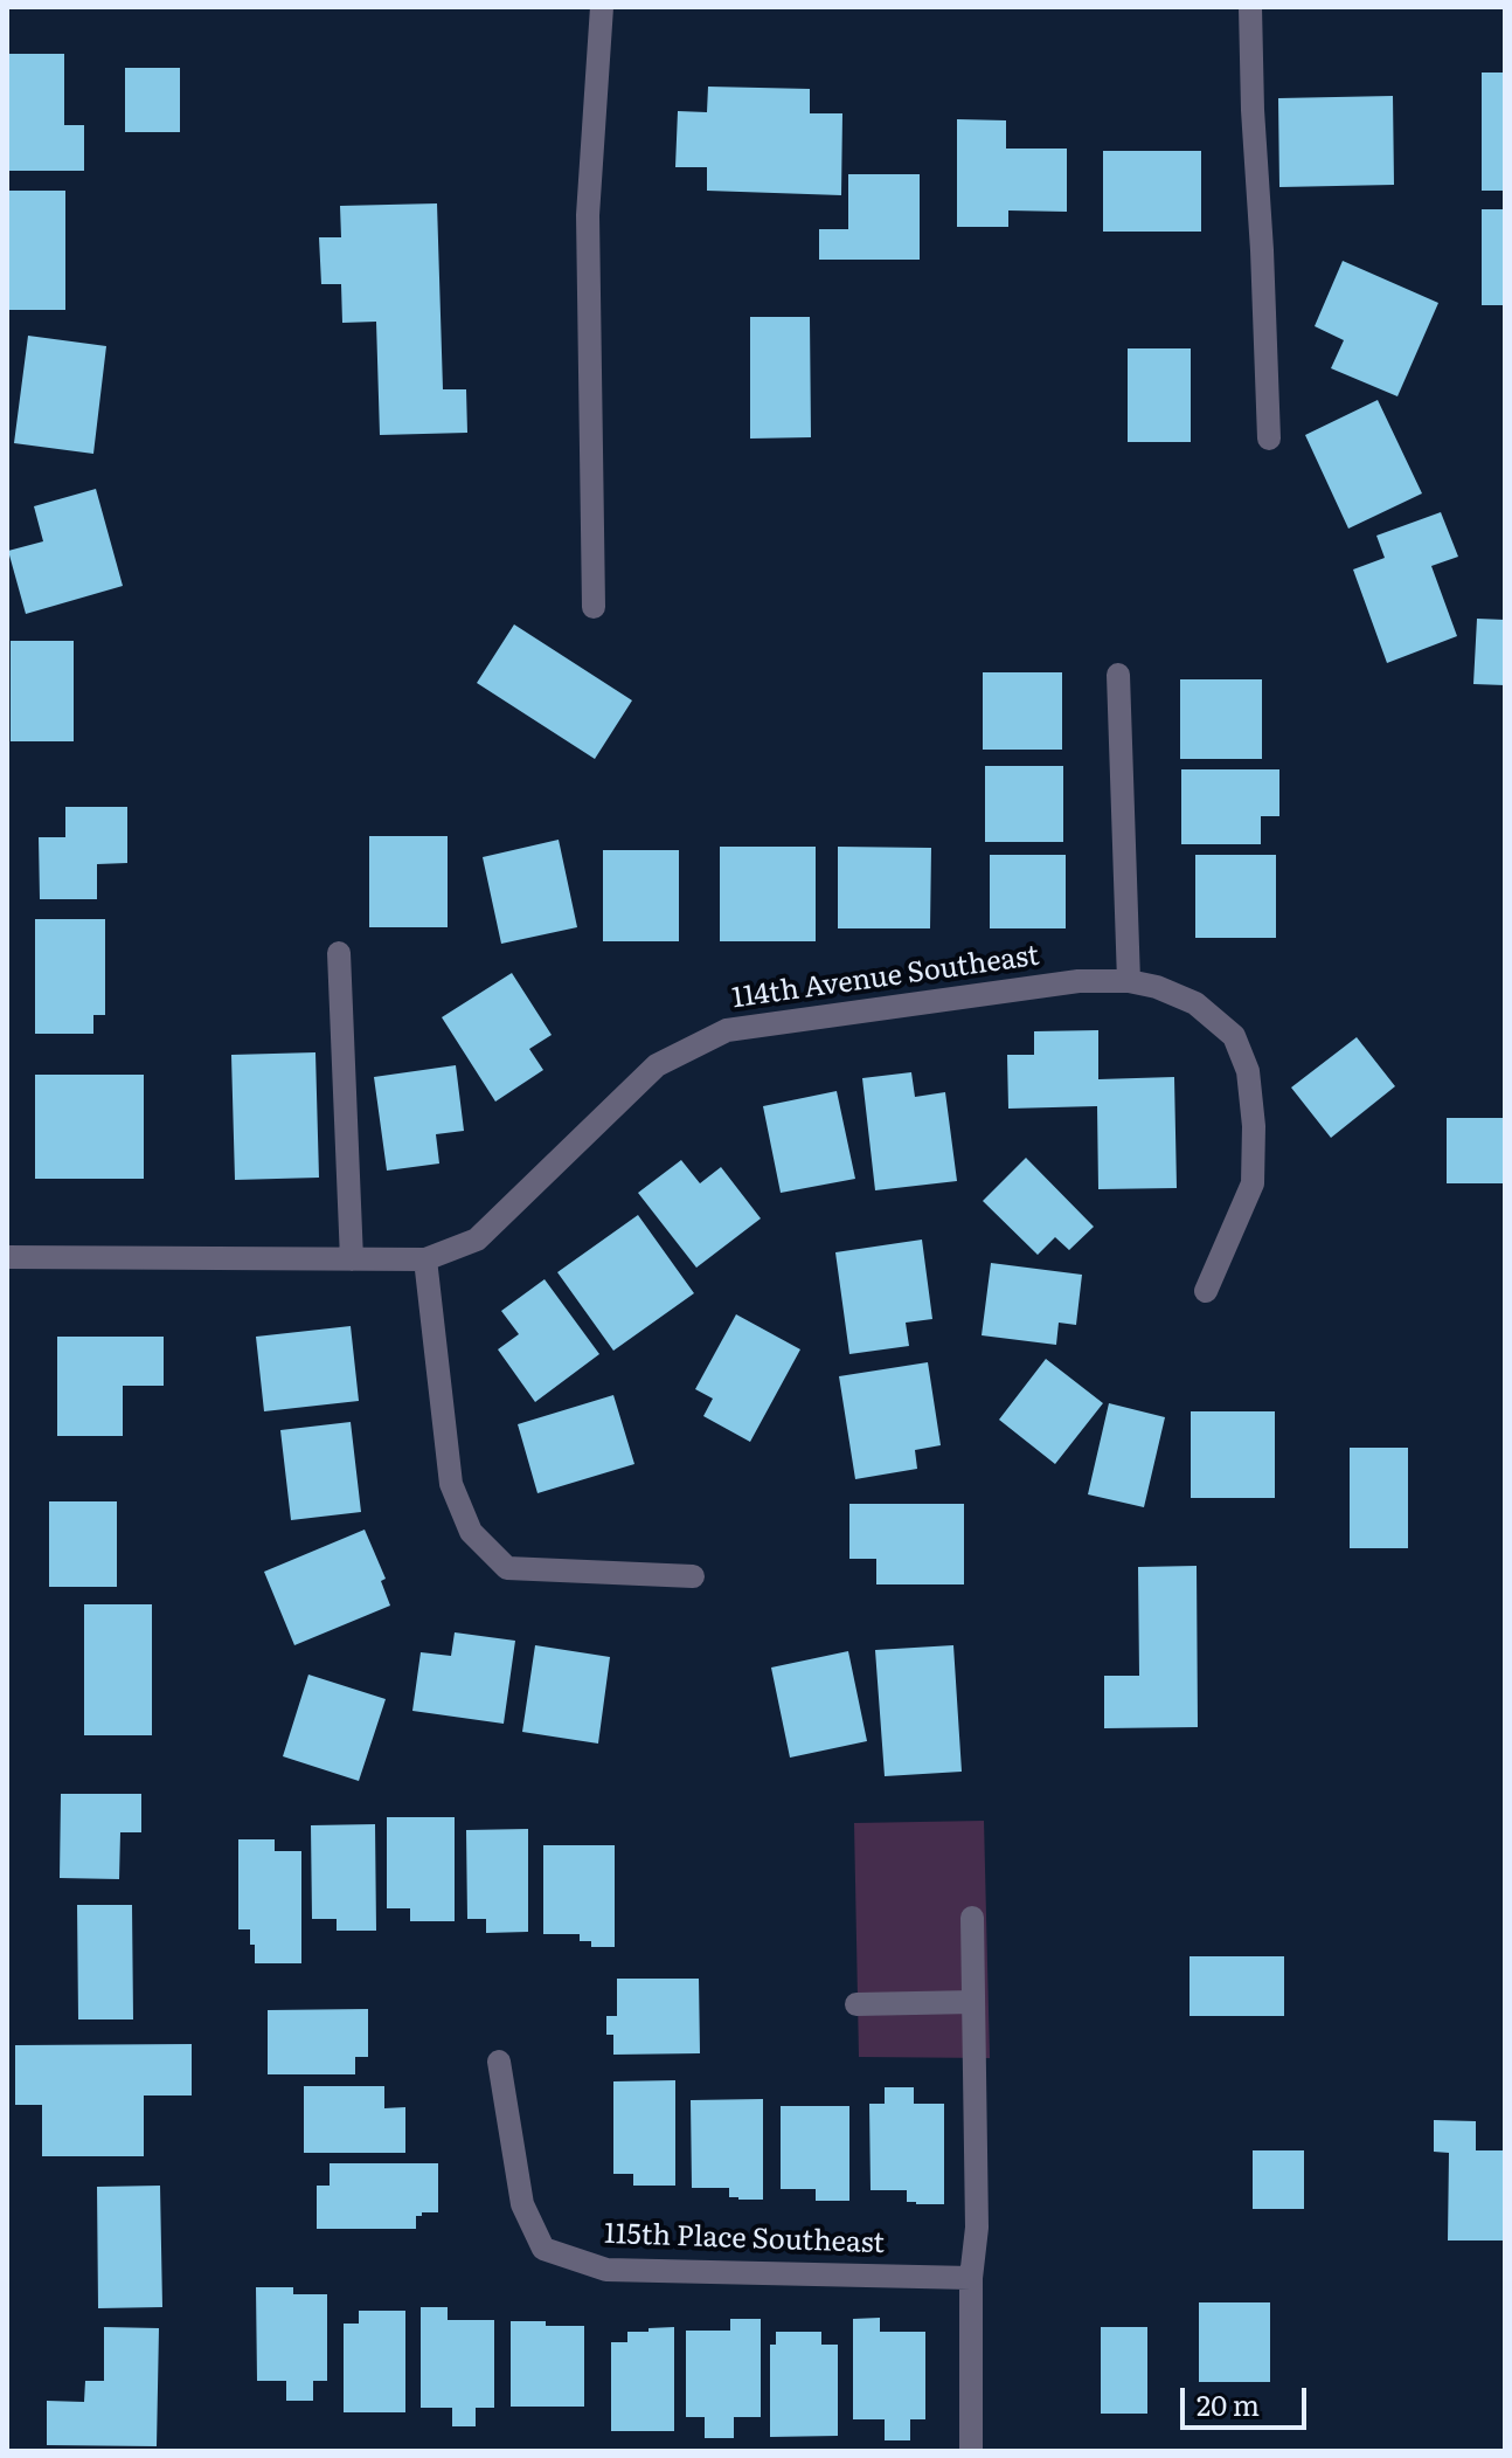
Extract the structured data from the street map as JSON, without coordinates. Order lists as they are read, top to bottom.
{
  "streets": {
    "street": ["114th Avenue Southeast", "115th Place Southeast"]
  },
  "scale_bar": "20 m"
}
